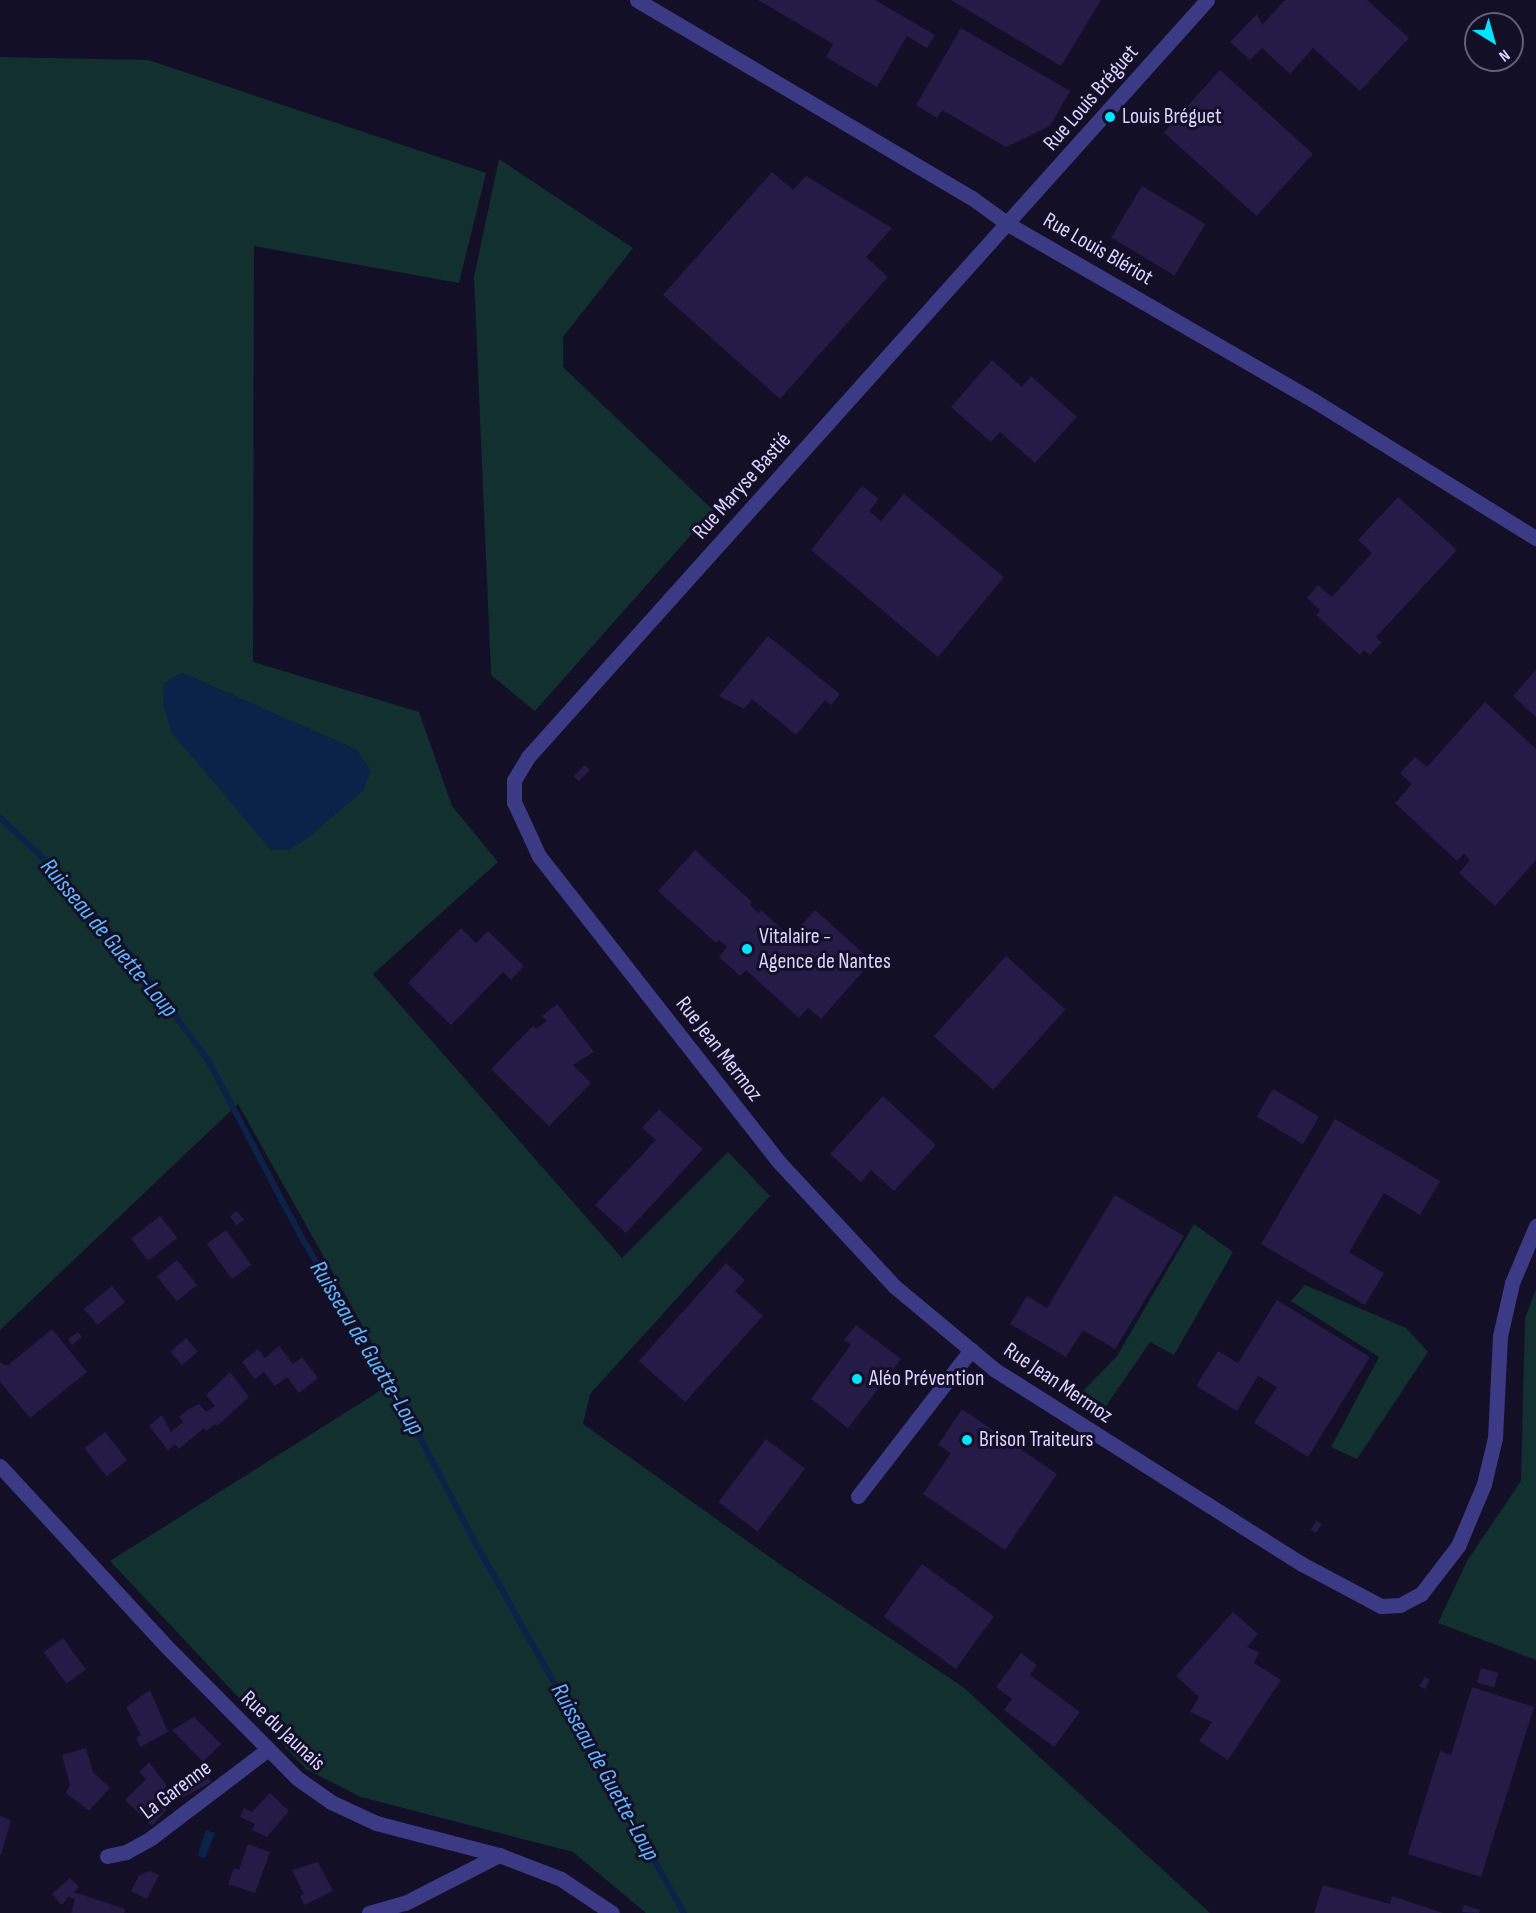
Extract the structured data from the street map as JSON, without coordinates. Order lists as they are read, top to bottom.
{
  "streets": {
    "street": [
      "Rue Louis Bréguet",
      "Rue Louis Blériot",
      "Rue Maryse Bastié",
      "Rue Jean Mermoz",
      "Rue du Jaunais",
      "La Garenne"
    ]
  },
  "crossings": [
    ["Rue Louis Bréguet", "Rue Louis Blériot"],
    ["Rue Louis Bréguet", "Rue Maryse Bastié"],
    ["Rue Louis Blériot", "Rue Maryse Bastié"],
    ["Rue Maryse Bastié", "Rue Jean Mermoz"],
    ["Rue du Jaunais", "La Garenne"]
  ],
  "water": ["Ruisseau de Guette-Loup"],
  "places": [
    "Louis Bréguet",
    "Vitalaire - Agence de Nantes",
    "Aléo Prévention",
    "Brison Traiteurs"
  ],
  "north": "bottom right"
}
